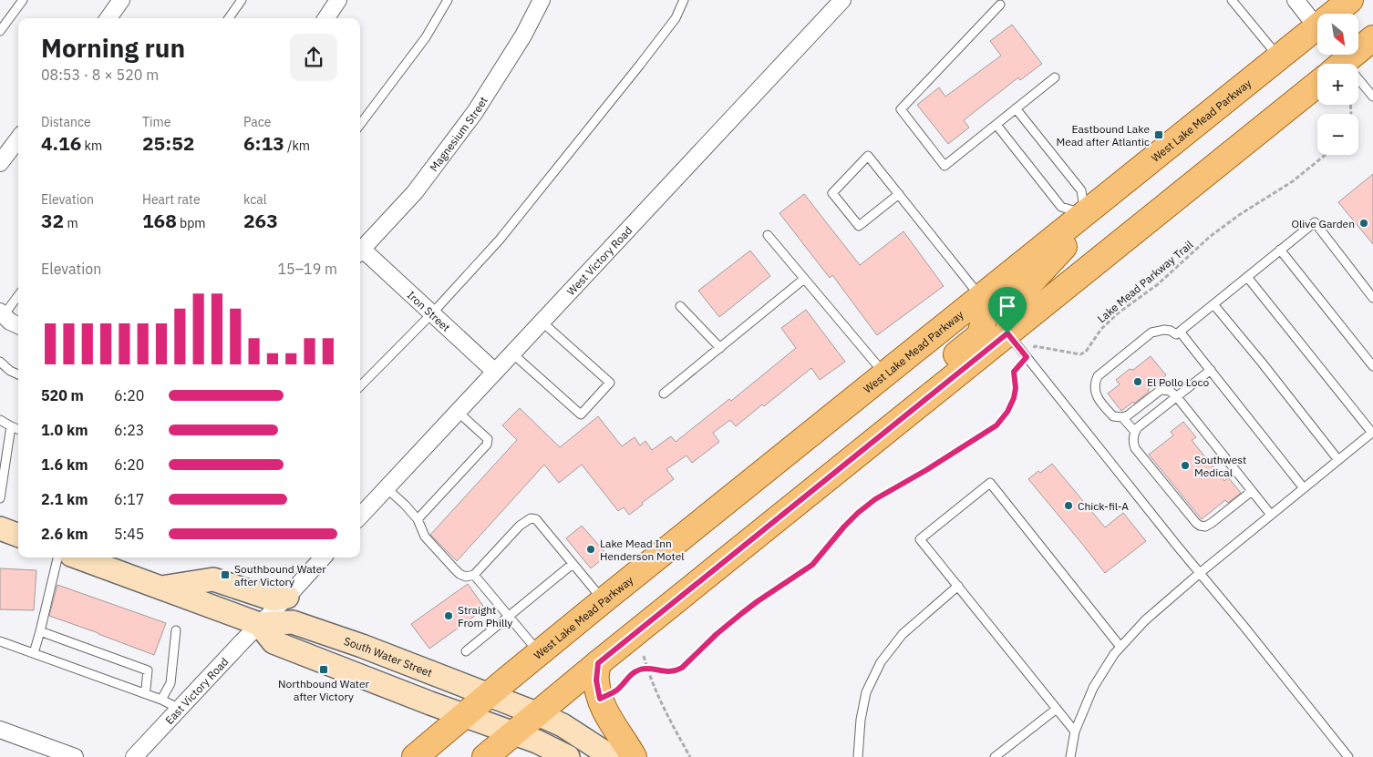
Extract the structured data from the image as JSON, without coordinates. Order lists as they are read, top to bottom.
{
  "streets": {
    "main road": ["West Lake Mead Parkway", "South Water Street"],
    "street": [
      "Magnesium Street",
      "West Victory Road",
      "Iron Street",
      "East Victory Road"
    ],
    "path": ["Lake Mead Parkway Trail"]
  },
  "crossings": [
    ["West Lake Mead Parkway", "South Water Street"],
    ["Magnesium Street", "Iron Street"],
    ["West Victory Road", "Iron Street"],
    ["South Water Street", "East Victory Road"]
  ],
  "places": {
    "transit": ["Eastbound Lake Mead after Atlantic", "Southbound Water after Victory", "Northbound Water after Victory"],
    "other": [
      "Olive Garden",
      "El Pollo Loco",
      "Southwest Medical",
      "Chick-fil-A",
      "Lake Mead Inn Henderson Motel",
      "Straight From Philly"
    ]
  },
  "north": "bottom right",
  "page": {
    "map_buttons": ["+", "−"],
    "heading": ["Morning run", "08:53 · 8 × 520 m"],
    "stats": [
      ["Distance", "4.16 km"],
      ["Time", "25:52"],
      ["Pace", "6:13 /km"],
      ["Elevation", "32 m"],
      ["Heart rate", "168 bpm"],
      ["kcal", "263"]
    ],
    "chart": ["Elevation", "15–19 m"],
    "list": [
      {
        "name": "520 m",
        "note": "6:20"
      },
      {
        "name": "1.0 km",
        "note": "6:23"
      },
      {
        "name": "1.6 km",
        "note": "6:20"
      },
      {
        "name": "2.1 km",
        "note": "6:17"
      },
      {
        "name": "2.6 km",
        "note": "5:45"
      }
    ]
  }
}
